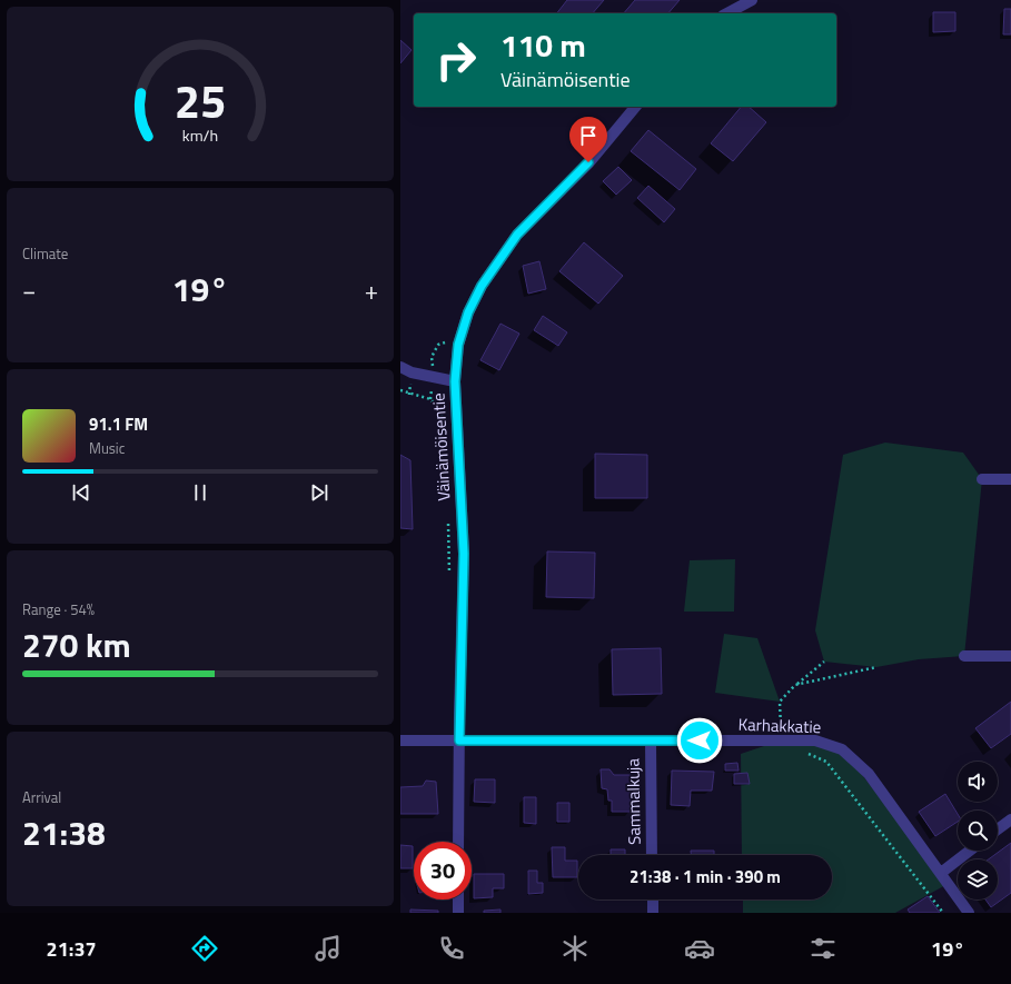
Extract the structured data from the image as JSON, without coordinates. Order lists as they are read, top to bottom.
{
  "streets": {
    "street": ["Väinämöisentie", "Karhakkatie", "Sammalkuja"]
  },
  "crossings": [
    ["Väinämöisentie", "Karhakkatie"],
    ["Karhakkatie", "Sammalkuja"]
  ],
  "page": {
    "turn": ["110 m", "Väinämöisentie"],
    "tile": [
      "Climate",
      ["Range · 54%", "270 km"],
      ["Arrival", "21:38"]
    ],
    "heat": ["−", "19°", "+"],
    "song": ["91.1 FM", "Music"],
    "limit": "30",
    "trip": "21:38 · 1 min · 390 m",
    "tabs": ["21:37", "19°"],
    "gauge": ["25", "km/h"]
  }
}
